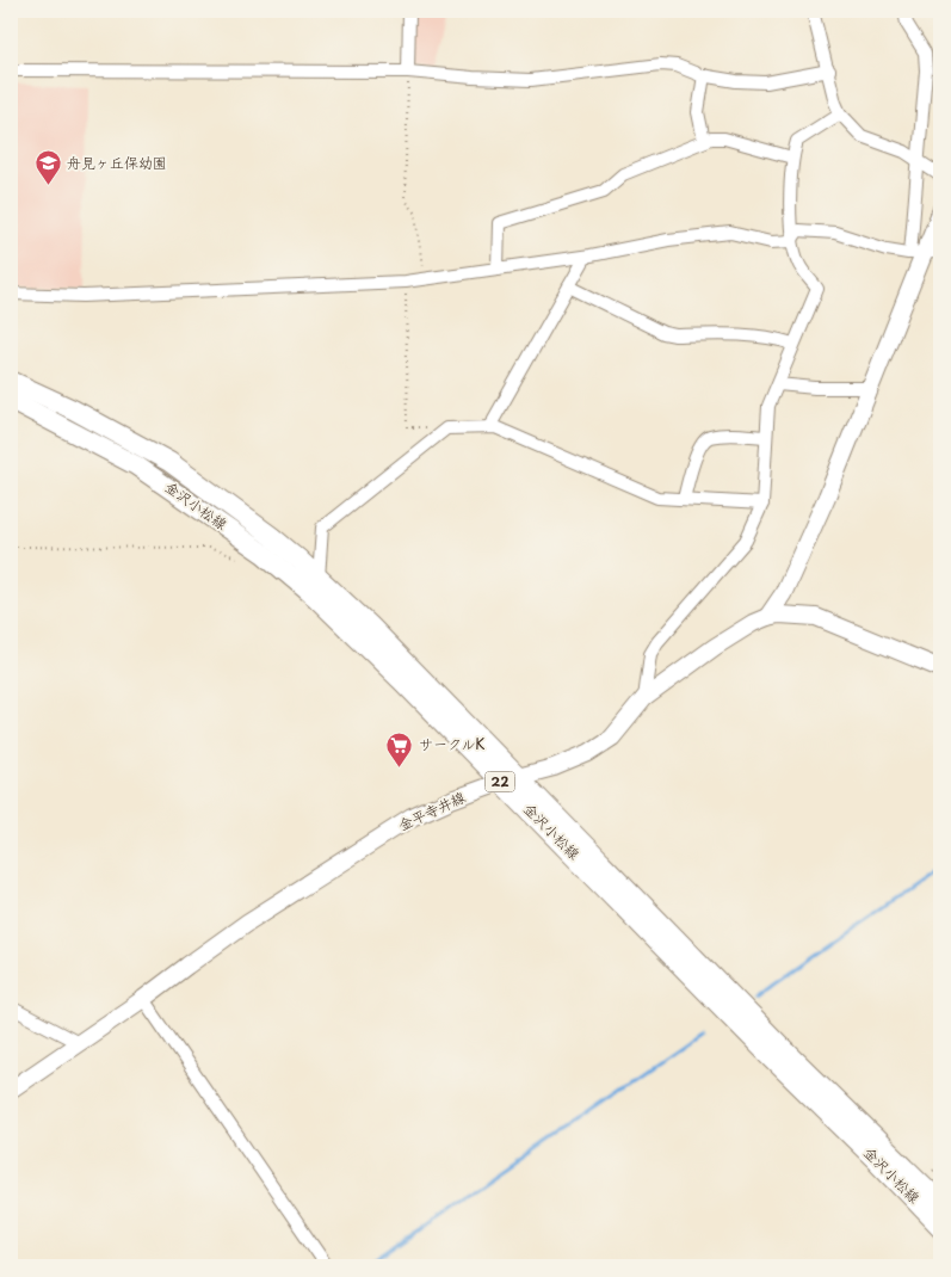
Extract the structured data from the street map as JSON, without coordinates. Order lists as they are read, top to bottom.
{
  "streets": {
    "main road": ["金沢小松線", "22", "金平寺井線"]
  },
  "crossings": [
    ["金沢小松線", "金平寺井線"]
  ],
  "places": {
    "school or university": ["舟見ヶ丘保幼園"],
    "supermarket": ["サークルK"]
  }
}
